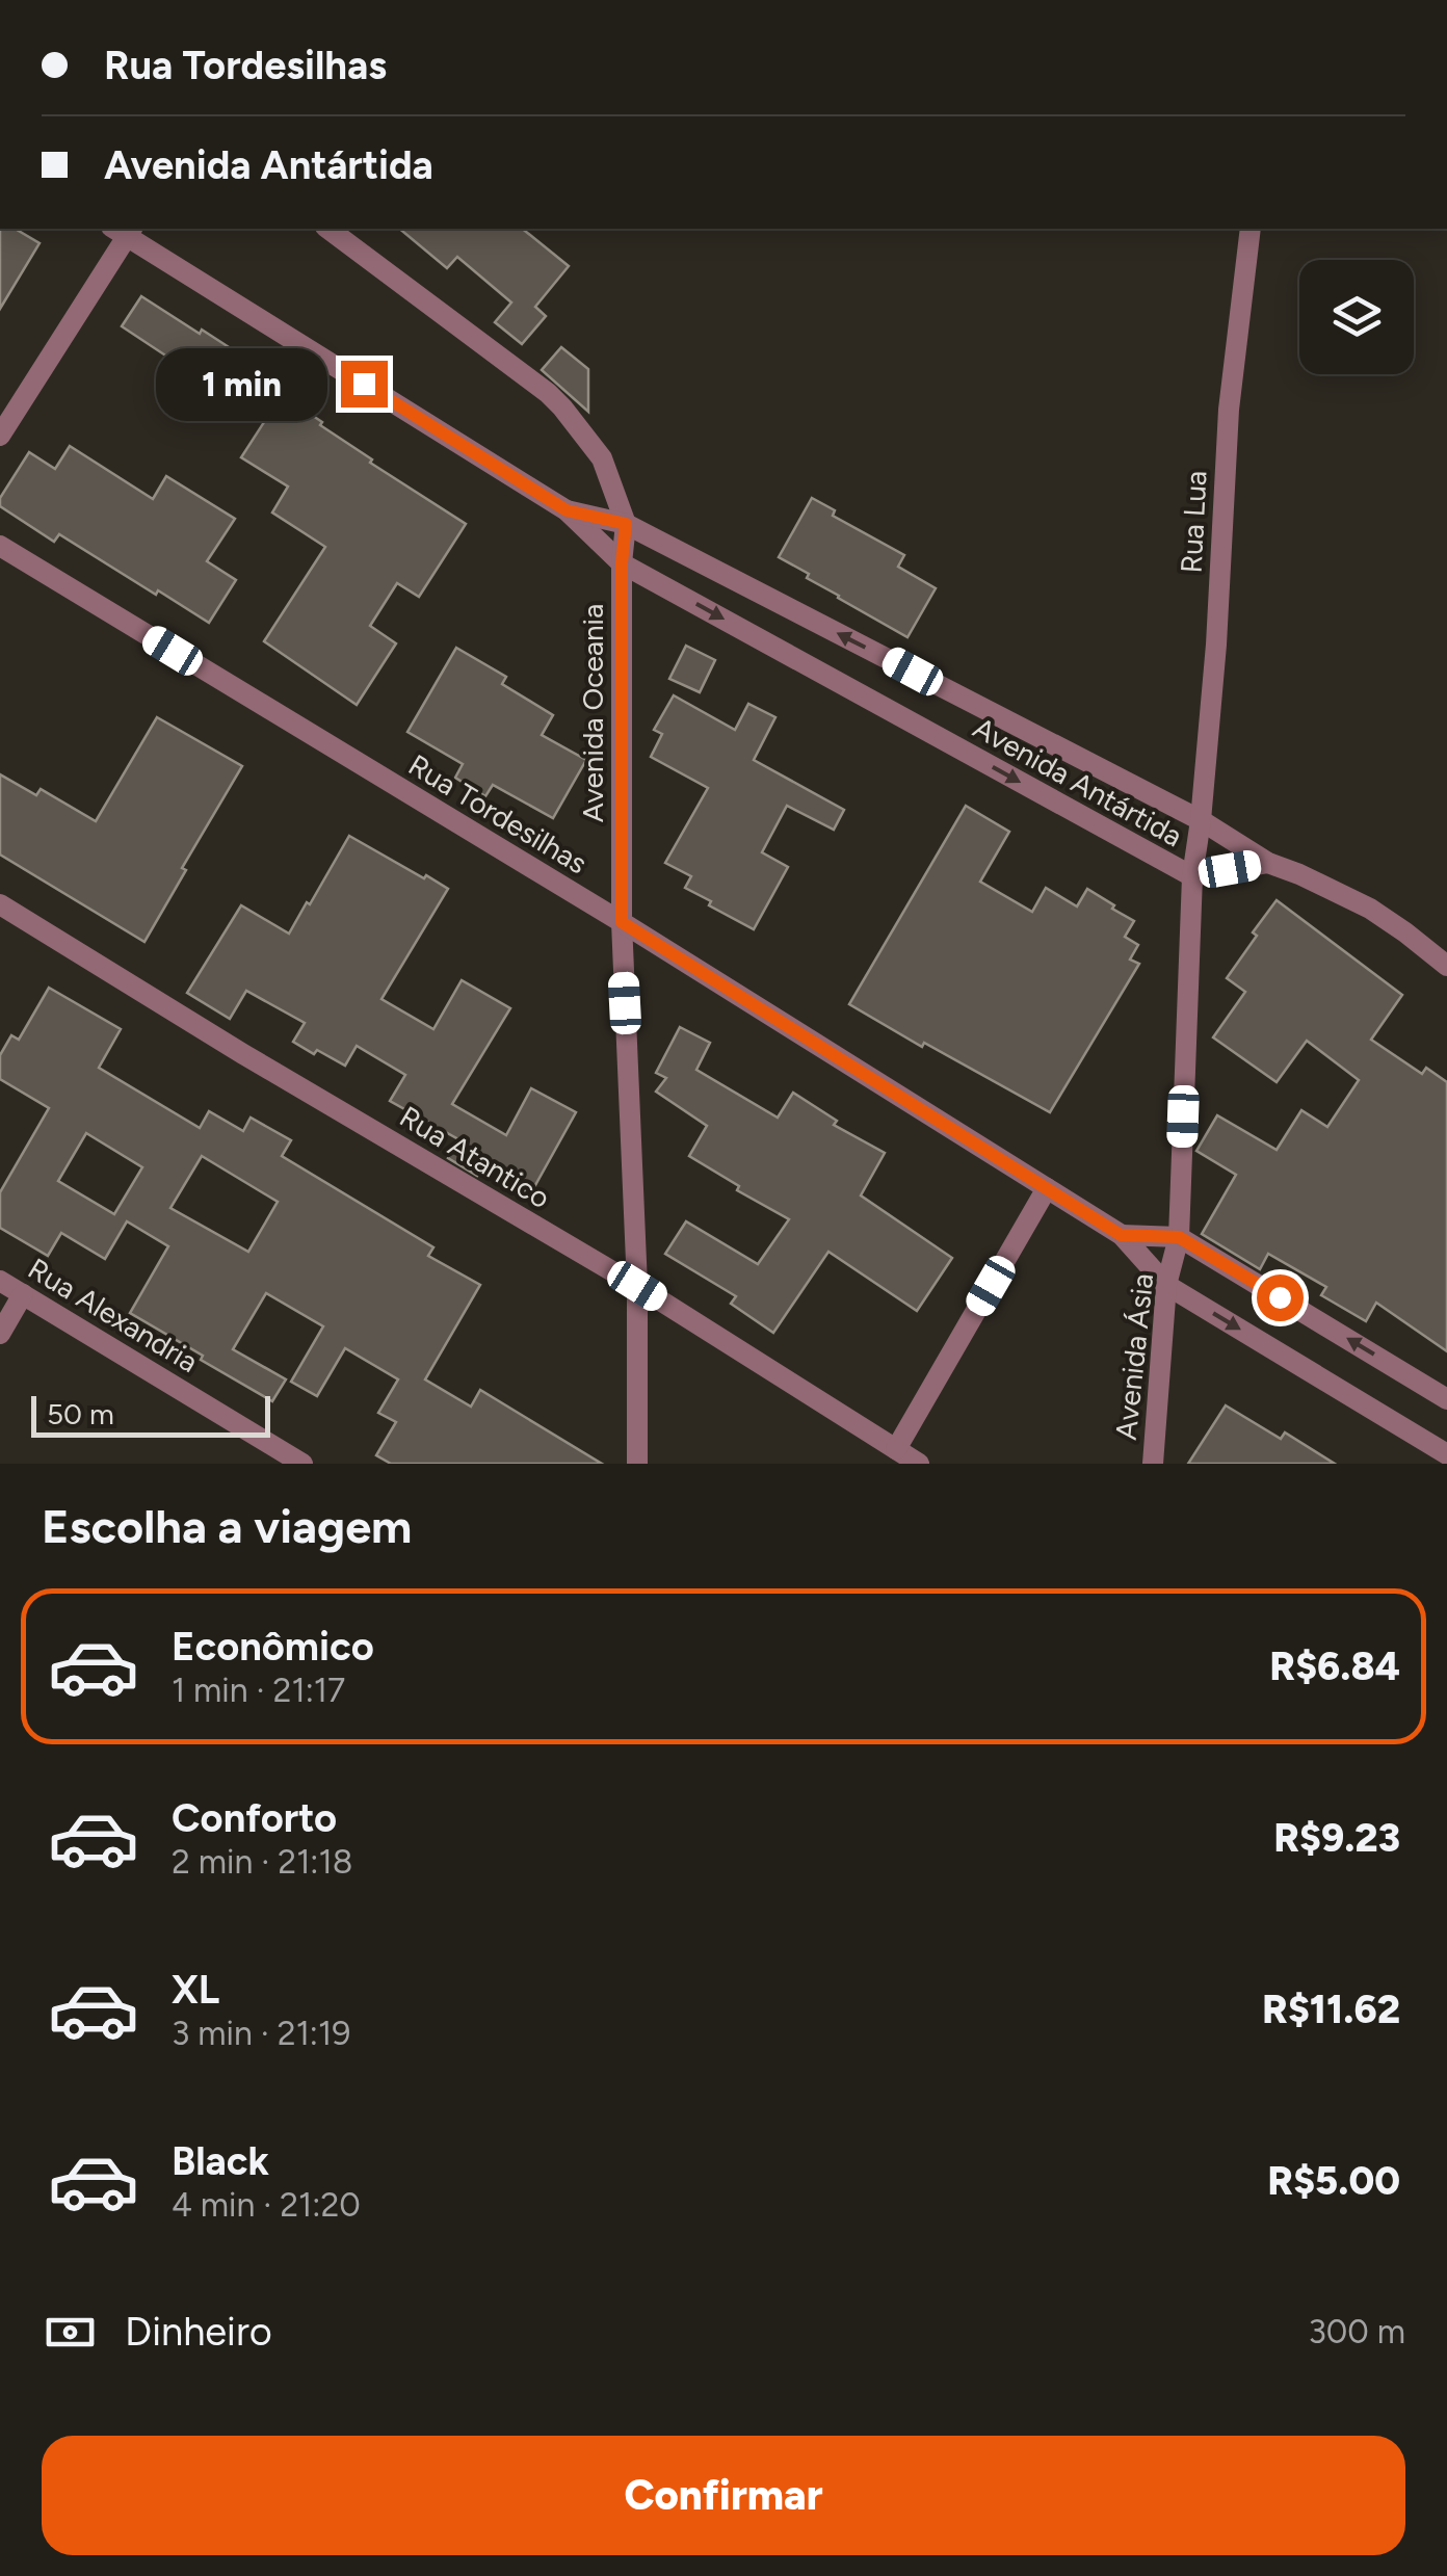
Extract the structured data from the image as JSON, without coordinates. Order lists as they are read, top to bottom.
{
  "streets": {
    "street": [
      "Rua Lua",
      "Avenida Oceania",
      "Avenida Antártida",
      "Rua Tordesilhas",
      "Rua Atantico",
      "Rua Alexandria",
      "Avenida Ásia"
    ]
  },
  "crossings": [
    ["Rua Lua", "Avenida Antártida"],
    ["Rua Lua", "Avenida Ásia"],
    ["Avenida Oceania", "Avenida Antártida"],
    ["Avenida Oceania", "Rua Tordesilhas"],
    ["Avenida Oceania", "Rua Atantico"],
    ["Avenida Antártida", "Avenida Ásia"],
    ["Rua Tordesilhas", "Avenida Ásia"]
  ],
  "scale_bar": "50 m",
  "page": {
    "banner": ["Rua Tordesilhas", "Avenida Antártida"],
    "bubble": "1 min",
    "scale": "50 m",
    "heading": "Escolha a viagem",
    "list": [
      {
        "name": "Econômico",
        "note": "1 min · 21:17",
        "value": "R$6.84"
      },
      {
        "name": "Conforto",
        "note": "2 min · 21:18",
        "value": "R$9.23"
      },
      {
        "name": "XL",
        "note": "3 min · 21:19",
        "value": "R$11.62"
      },
      {
        "name": "Black",
        "note": "4 min · 21:20",
        "value": "R$5.00"
      }
    ],
    "pay": ["Dinheiro", "300 m"],
    "buttons": "Confirmar"
  }
}
